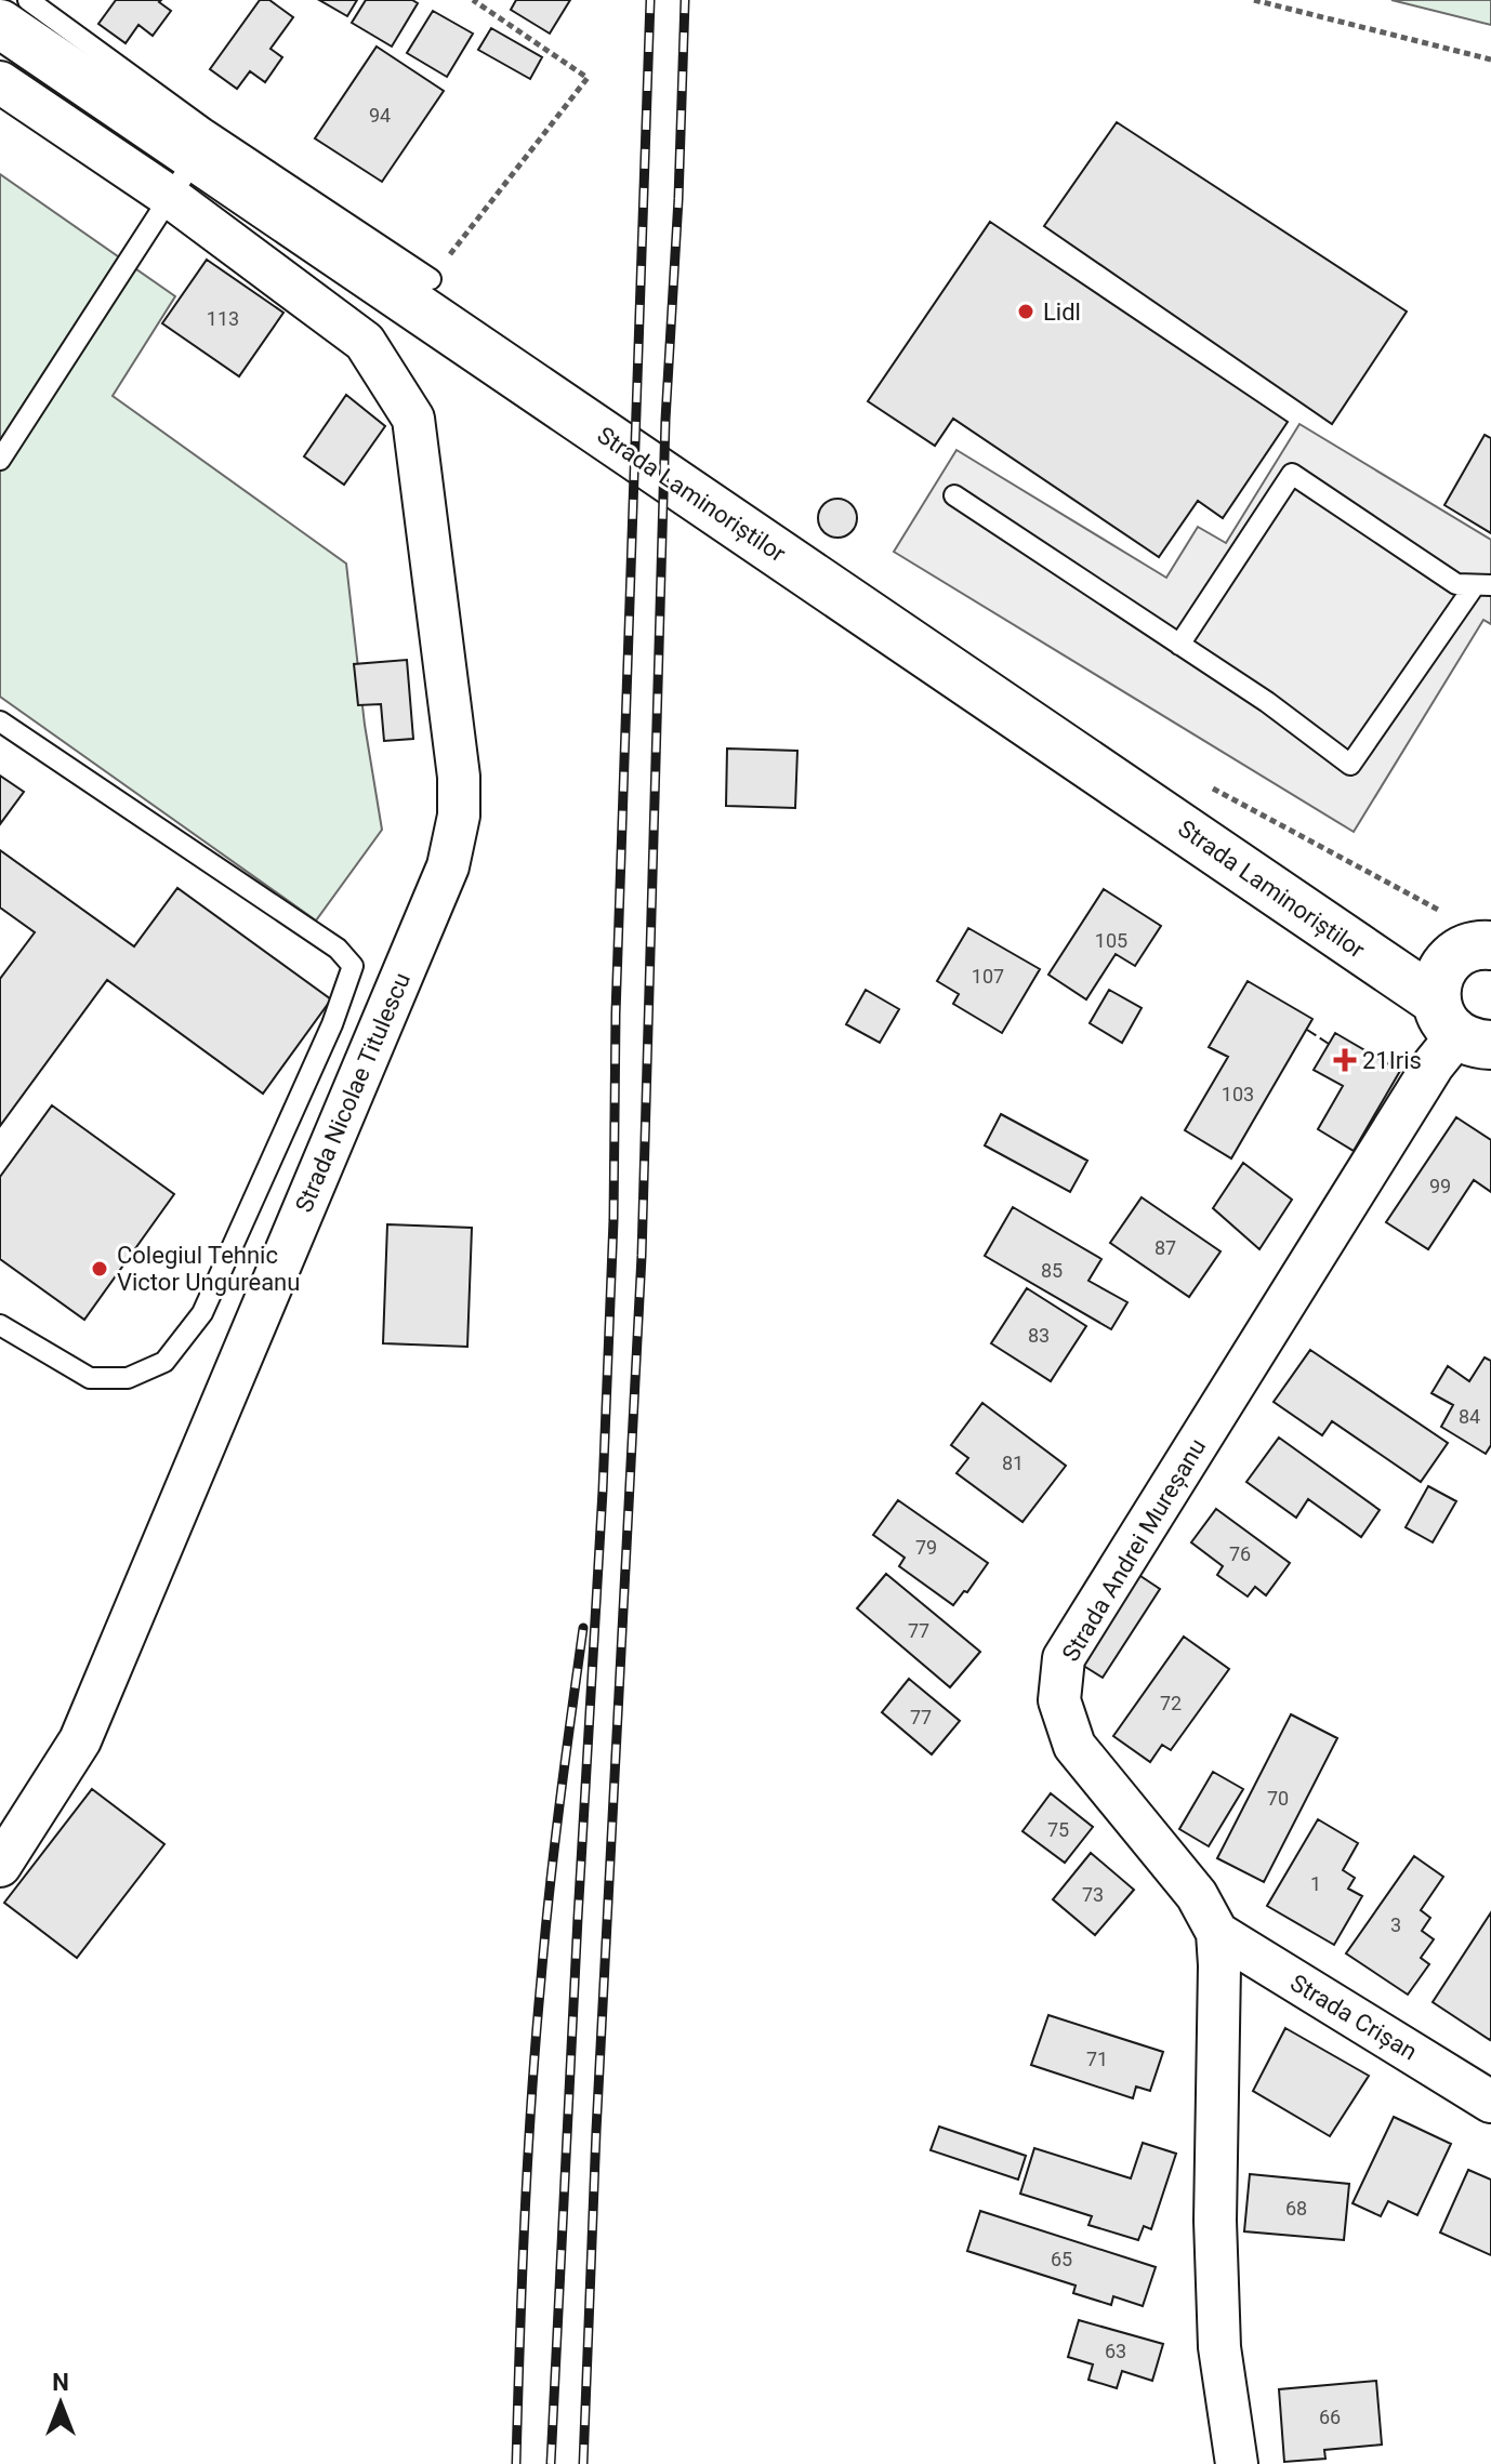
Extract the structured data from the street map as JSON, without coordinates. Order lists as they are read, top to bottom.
{
  "streets": {
    "main road": ["Strada Laminoriștilor"],
    "street": ["Strada Nicolae Titulescu", "Strada Andrei Mureșanu", "Strada Crișan"]
  },
  "crossings": [
    ["Strada Laminoriștilor", "Strada Andrei Mureșanu"],
    ["Strada Andrei Mureșanu", "Strada Crișan"]
  ],
  "places": {
    "other": ["Lidl", "Colegiul Tehnic Victor Ungureanu"],
    "health": ["21Iris"]
  },
  "house_numbers": [
    "94",
    "113",
    "105",
    "107",
    "103",
    "99",
    "87",
    "85",
    "83",
    "84",
    "81",
    "79",
    "76",
    "77",
    "72",
    "77",
    "70",
    "75",
    "1",
    "73",
    "3",
    "71",
    "68",
    "65",
    "63",
    "66"
  ],
  "north": "top"
}
